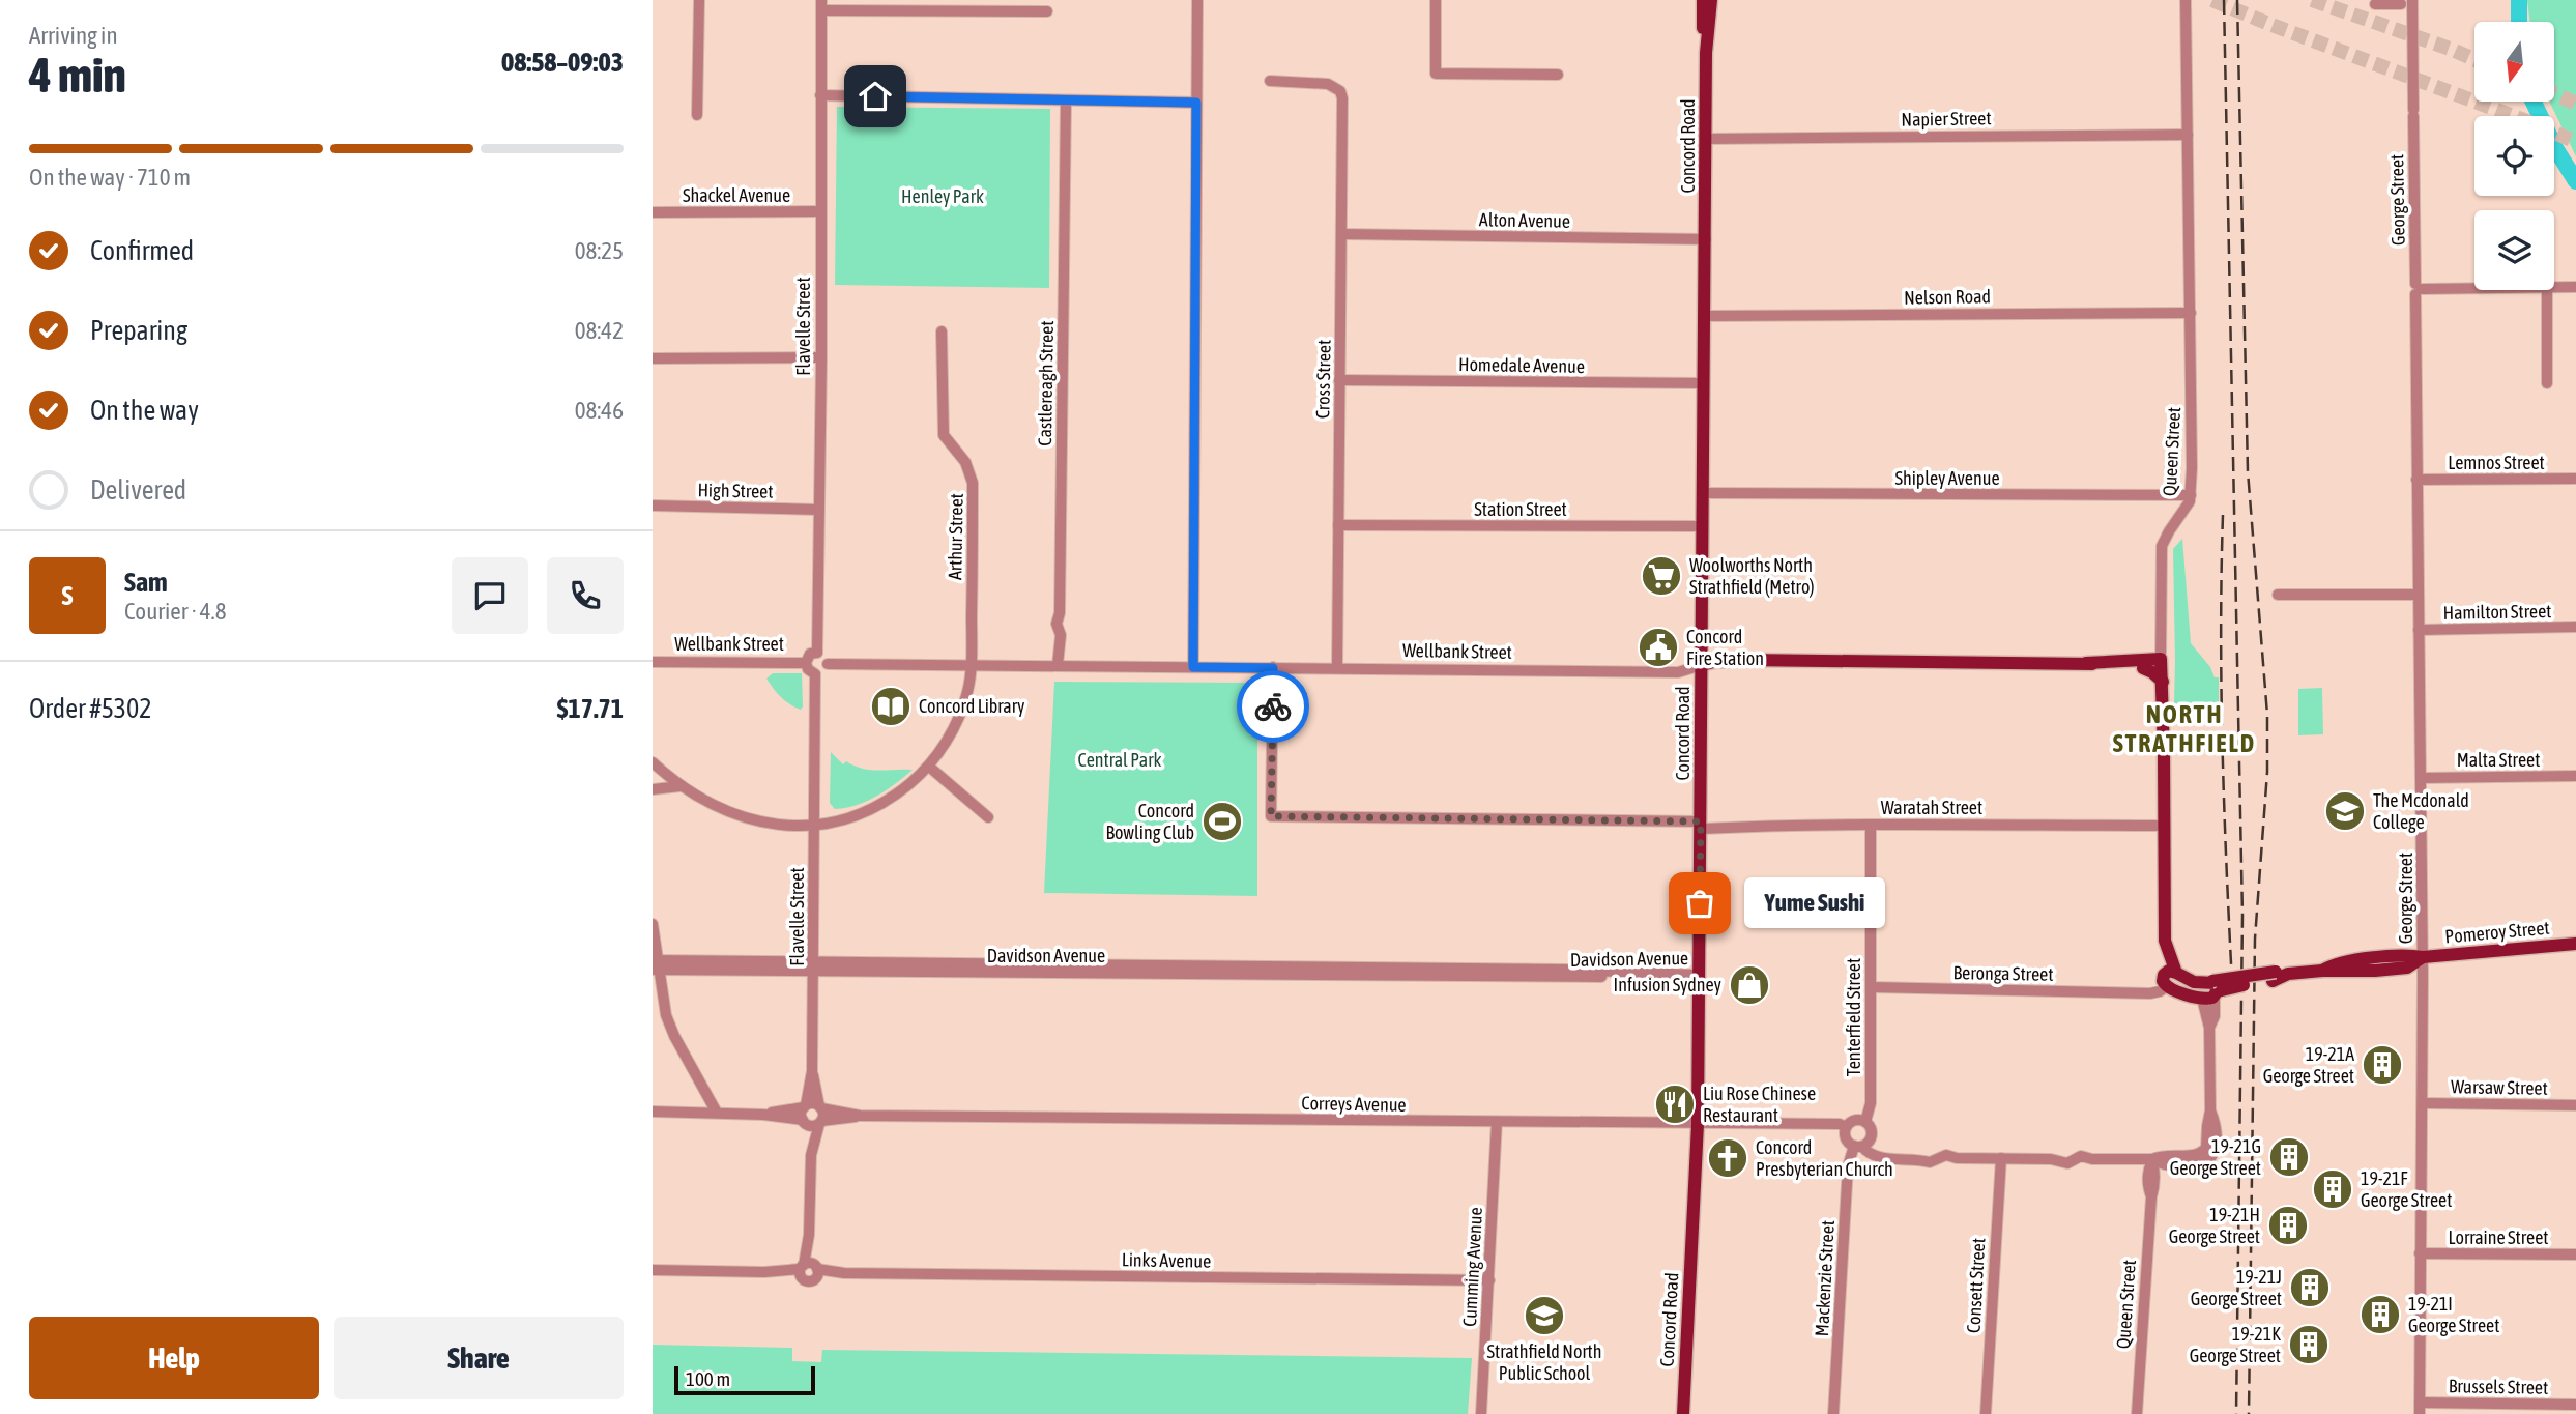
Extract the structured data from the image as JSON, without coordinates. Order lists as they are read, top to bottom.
{
  "streets": {
    "main road": [
      "Concord Road",
      "Queen Street",
      "Wellbank Street",
      "Pomeroy Street"
    ],
    "street": [
      "Napier Street",
      "Shackel Avenue",
      "George Street",
      "Alton Avenue",
      "Nelson Road",
      "Flavelle Street",
      "Homedale Avenue",
      "Cross Street",
      "Castlereagh Street",
      "Lemnos Street",
      "Shipley Avenue",
      "High Street",
      "Station Street",
      "Arthur Street",
      "Hamilton Street",
      "Malta Street",
      "Waratah Street",
      "Davidson Avenue",
      "Beronga Street",
      "Tenterfield Street",
      "Warsaw Street",
      "Correys Avenue",
      "Lorraine Street",
      "Links Avenue",
      "Cumming Avenue",
      "Mackenzie Street",
      "Consett Street",
      "Brussels Street"
    ]
  },
  "crossings": [
    ["Napier Street", "Concord Road"],
    ["Napier Street", "Queen Street"],
    ["Concord Road", "Alton Avenue"],
    ["Concord Road", "Nelson Road"],
    ["Concord Road", "Homedale Avenue"],
    ["Concord Road", "Shipley Avenue"],
    ["Concord Road", "Station Street"],
    ["Concord Road", "Wellbank Street"],
    ["Concord Road", "Waratah Street"],
    ["Concord Road", "Davidson Avenue"],
    ["Concord Road", "Correys Avenue"],
    ["Shackel Avenue", "Flavelle Street"],
    ["George Street", "Lemnos Street"],
    ["George Street", "Hamilton Street"],
    ["George Street", "Malta Street"],
    ["George Street", "Pomeroy Street"],
    ["George Street", "Warsaw Street"],
    ["George Street", "Lorraine Street"],
    ["George Street", "Brussels Street"],
    ["Alton Avenue", "Cross Street"],
    ["Nelson Road", "Queen Street"],
    ["Flavelle Street", "High Street"],
    ["Flavelle Street", "Arthur Street"],
    ["Flavelle Street", "Wellbank Street"],
    ["Flavelle Street", "Davidson Avenue"],
    ["Flavelle Street", "Correys Avenue"],
    ["Homedale Avenue", "Cross Street"],
    ["Cross Street", "Station Street"],
    ["Cross Street", "Wellbank Street"],
    ["Castlereagh Street", "Wellbank Street"],
    ["Queen Street", "Shipley Avenue"],
    ["Queen Street", "Wellbank Street"],
    ["Queen Street", "Waratah Street"],
    ["Queen Street", "Beronga Street"],
    ["Arthur Street", "Wellbank Street"],
    ["Wellbank Street", "Waratah Street"],
    ["Waratah Street", "Tenterfield Street"],
    ["Beronga Street", "Tenterfield Street"],
    ["Tenterfield Street", "Correys Avenue"],
    ["Tenterfield Street", "Mackenzie Street"],
    ["Correys Avenue", "Cumming Avenue"],
    ["Correys Avenue", "Mackenzie Street"],
    ["Links Avenue", "Cumming Avenue"]
  ],
  "districts": ["NORTH STRATHFIELD"],
  "parks": ["Henley Park", "Central Park"],
  "places": {
    "supermarket": ["Woolworths North Strathfield (Metro)"],
    "public building": ["Concord Fire Station"],
    "library": ["Concord Library"],
    "school or university": ["The Mcdonald College", "Strathfield North Public School"],
    "sports": ["Concord Bowling Club"],
    "other": ["Yume Sushi"],
    "shop": ["Infusion Sydney"],
    "building": [
      "19-21A George Street",
      "19-21G George Street",
      "19-21F George Street",
      "19-21H George Street",
      "19-21J George Street",
      "19-21I George Street",
      "19-21K George Street"
    ],
    "restaurant": ["Liu Rose Chinese Restaurant"],
    "church": ["Concord Presbyterian Church"]
  },
  "scale_bar": "100 m",
  "north": "bottom",
  "page": {
    "heading": ["4 min", "Arriving in", "08:58–09:03"],
    "panel": [
      "Sam",
      "Courier · 4.8",
      "Order #5302",
      "$17.71"
    ],
    "bar": "On the way · 710 m",
    "list": [
      ["Confirmed", "08:25"],
      ["Preparing", "08:42"],
      ["On the way", "08:46"],
      "Delivered"
    ],
    "round": "S",
    "bubble": "Yume Sushi",
    "buttons": ["Help", "Share"],
    "scale": "100 m"
  }
}
